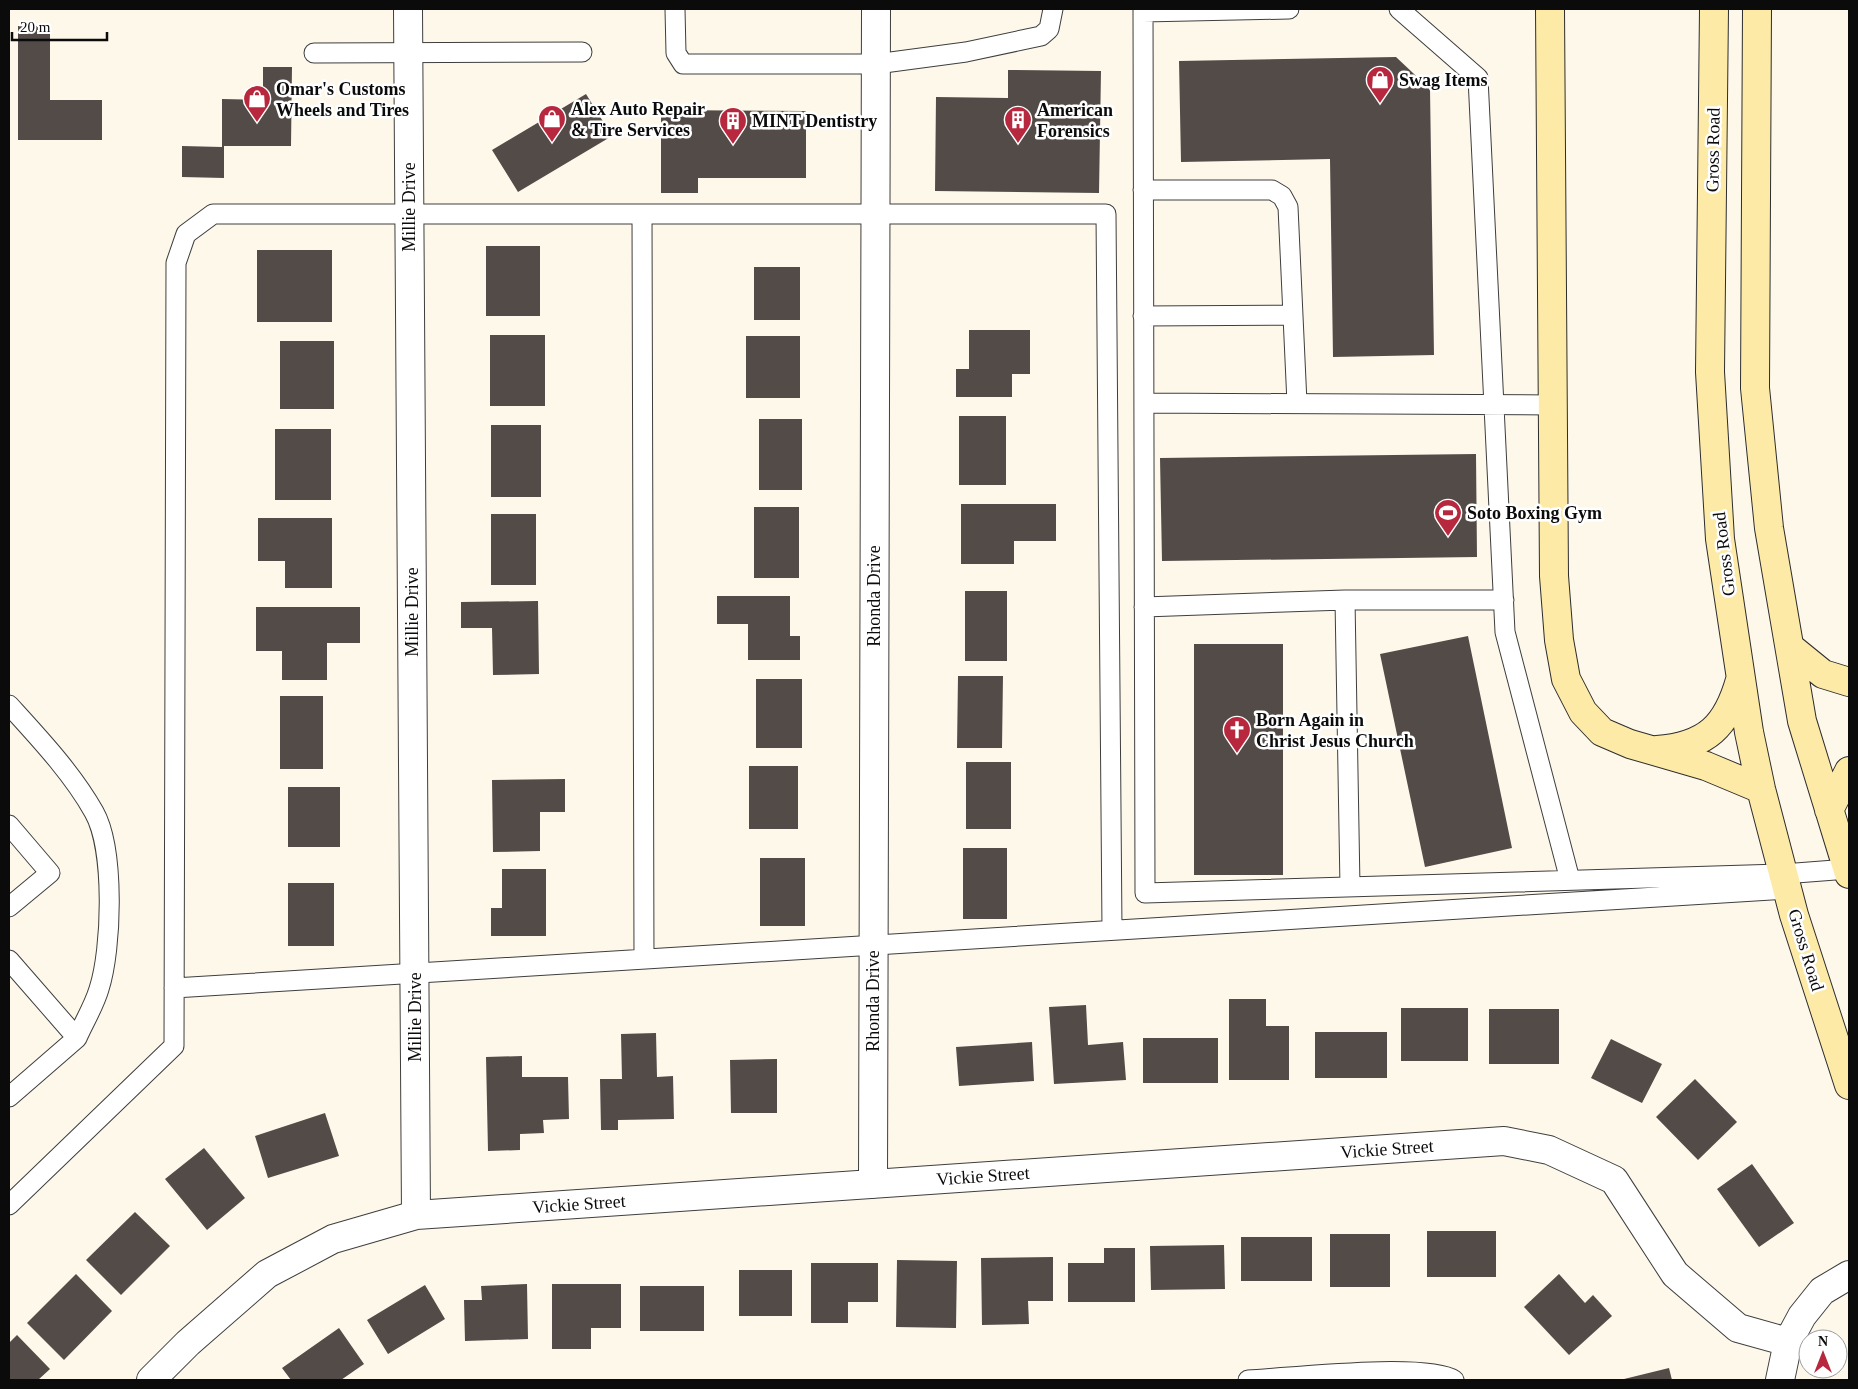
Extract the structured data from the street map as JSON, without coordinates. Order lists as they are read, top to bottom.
{
  "streets": {
    "main road": ["Gross Road"],
    "street": ["Millie Drive", "Rhonda Drive", "Vickie Street"]
  },
  "crossings": [
    ["Millie Drive", "Vickie Street"],
    ["Rhonda Drive", "Vickie Street"]
  ],
  "places": {
    "shop": ["Swag Items", "Omar's Customs Wheels and Tires", "Alex Auto Repair & Tire Services"],
    "building": ["American Forensics", "MINT Dentistry"],
    "sports": ["Soto Boxing Gym"],
    "church": ["Born Again in Christ Jesus Church"]
  },
  "scale_bar": "20 m",
  "north": "top"
}
